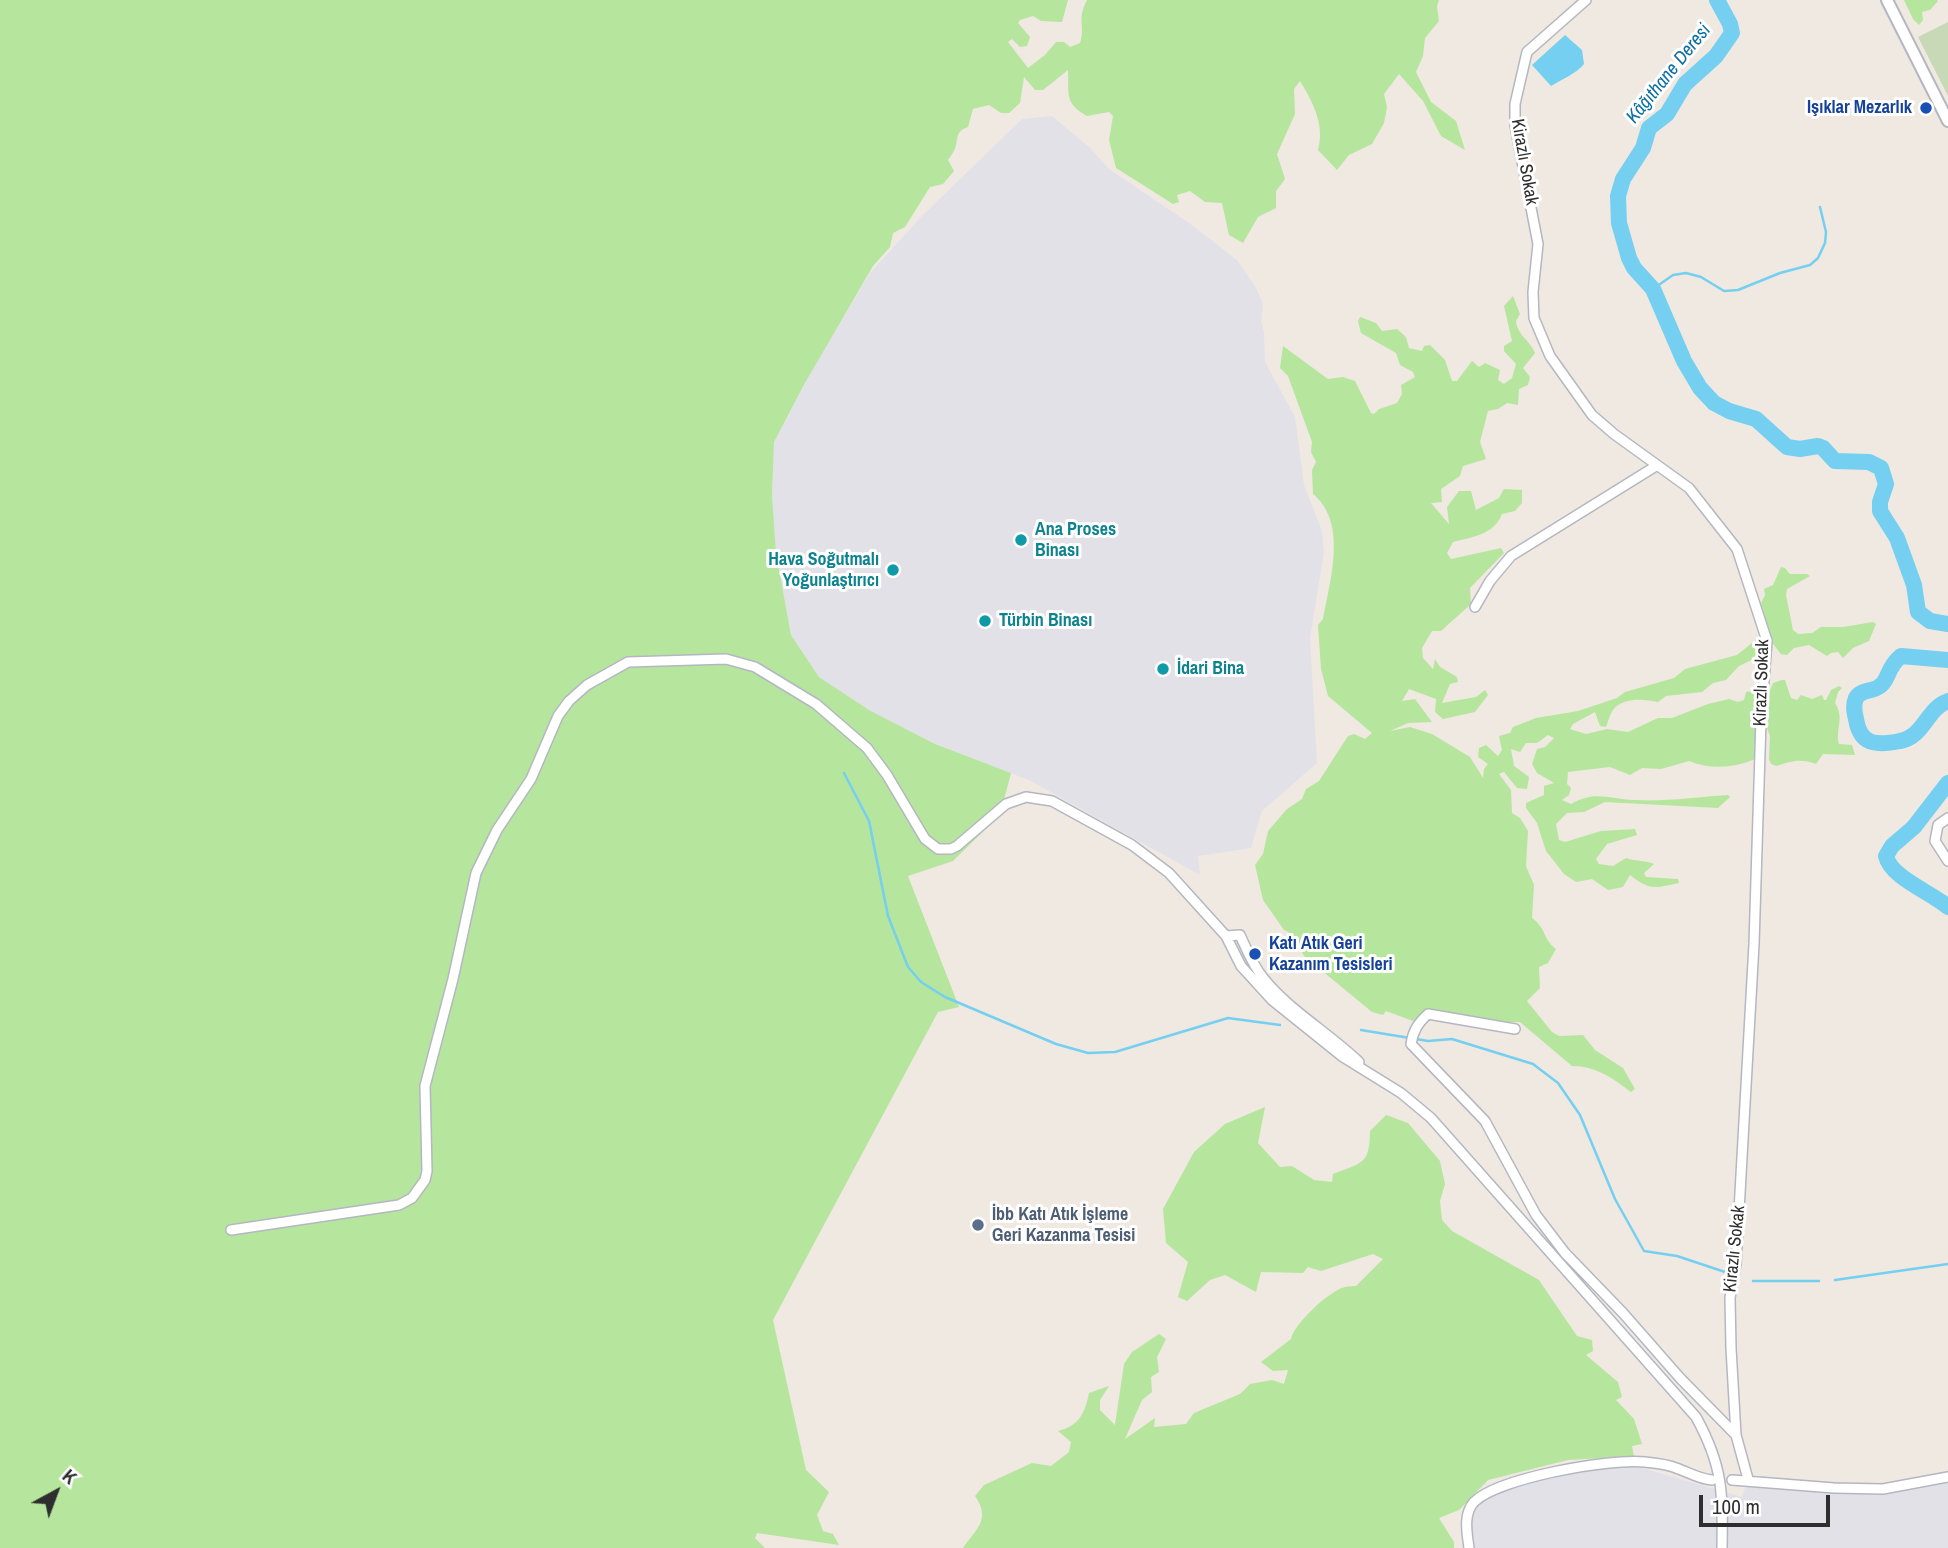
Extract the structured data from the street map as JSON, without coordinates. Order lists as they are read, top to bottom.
{
  "streets": {
    "street": ["Kirazlı Sokak"]
  },
  "water": ["Kâğıthane Deresi"],
  "places": [
    "Işıklar Mezarlık",
    "Ana Proses Binası",
    "Hava Soğutmalı Yoğunlaştırıcı",
    "Türbin Binası",
    "İdari Bina",
    "Katı Atık Geri Kazanım Tesisleri",
    "İbb Katı Atık İşleme Geri Kazanma Tesisi"
  ],
  "scale_bar": "100 m",
  "north": "top right"
}
